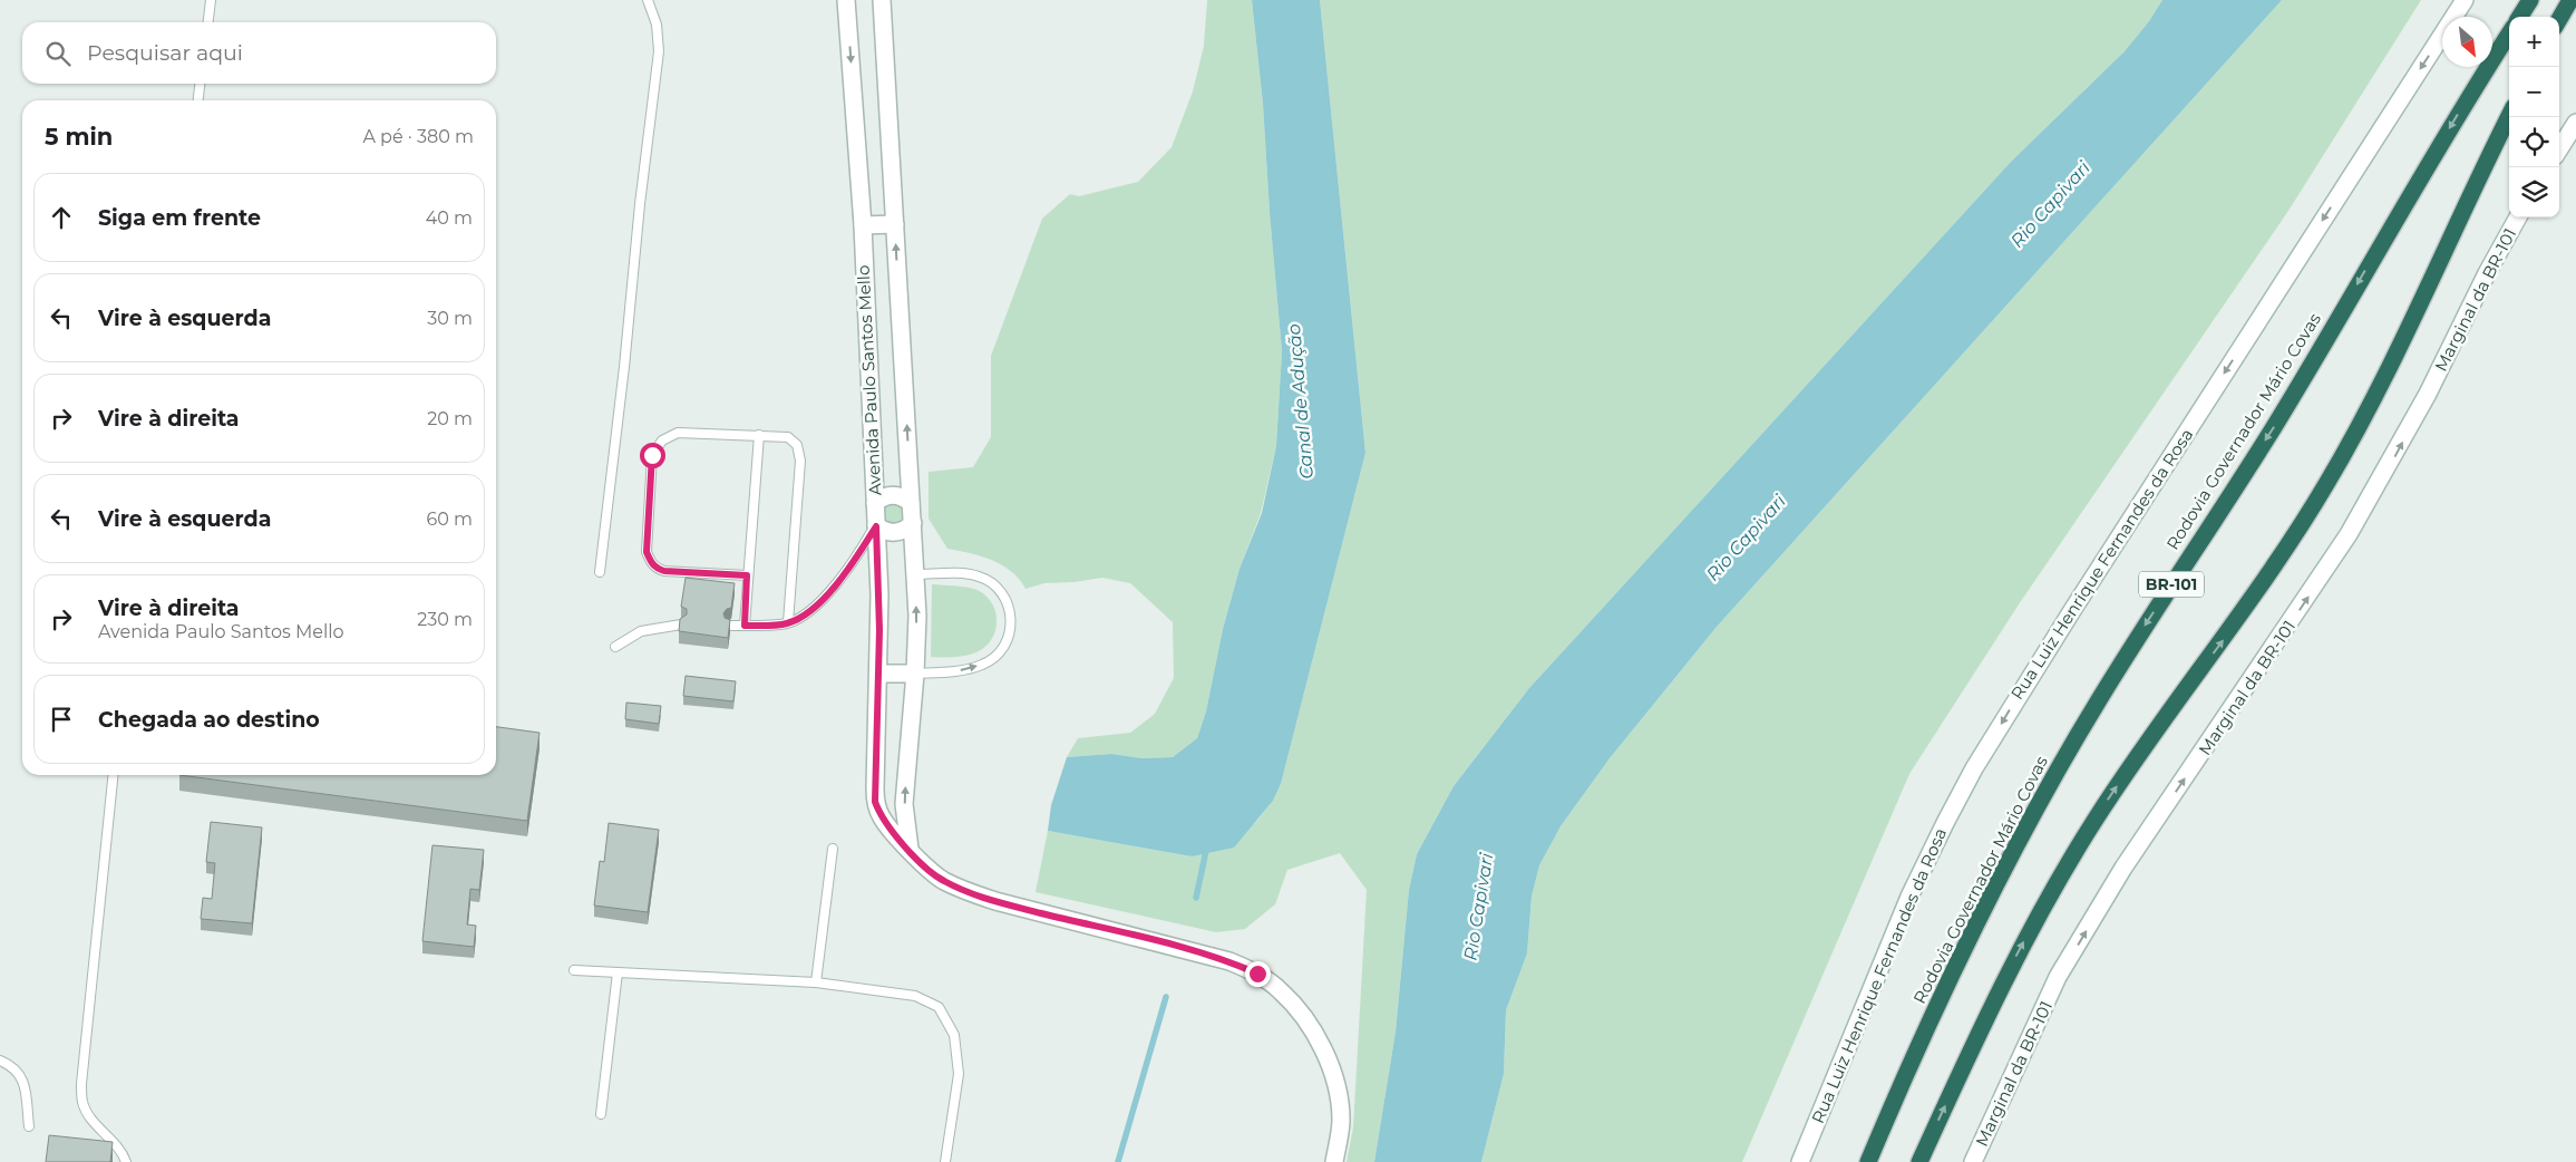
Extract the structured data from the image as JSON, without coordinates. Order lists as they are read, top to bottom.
{
  "streets": {
    "highway": ["Rodovia Governador Mário Covas", "BR-101"],
    "street": ["Marginal da BR-101", "Avenida Paulo Santos Mello", "Rua Luiz Henrique Fernandes da Rosa"]
  },
  "one_way": ["Marginal da BR-101", "Rua Luiz Henrique Fernandes da Rosa"],
  "water": ["Rio Capivari", "Canal de Adução"],
  "north": "bottom right",
  "page": {
    "map_buttons": ["+", "−"],
    "search": "Pesquisar aqui",
    "heading": ["5 min", "A pé · 380 m"],
    "list": [
      ["Siga em frente", "40 m"],
      ["Vire à esquerda", "30 m"],
      ["Vire à direita", "20 m"],
      ["Vire à esquerda", "60 m"],
      ["Vire à direita", "Avenida Paulo Santos Mello", "230 m"],
      "Chegada ao destino"
    ]
  }
}
